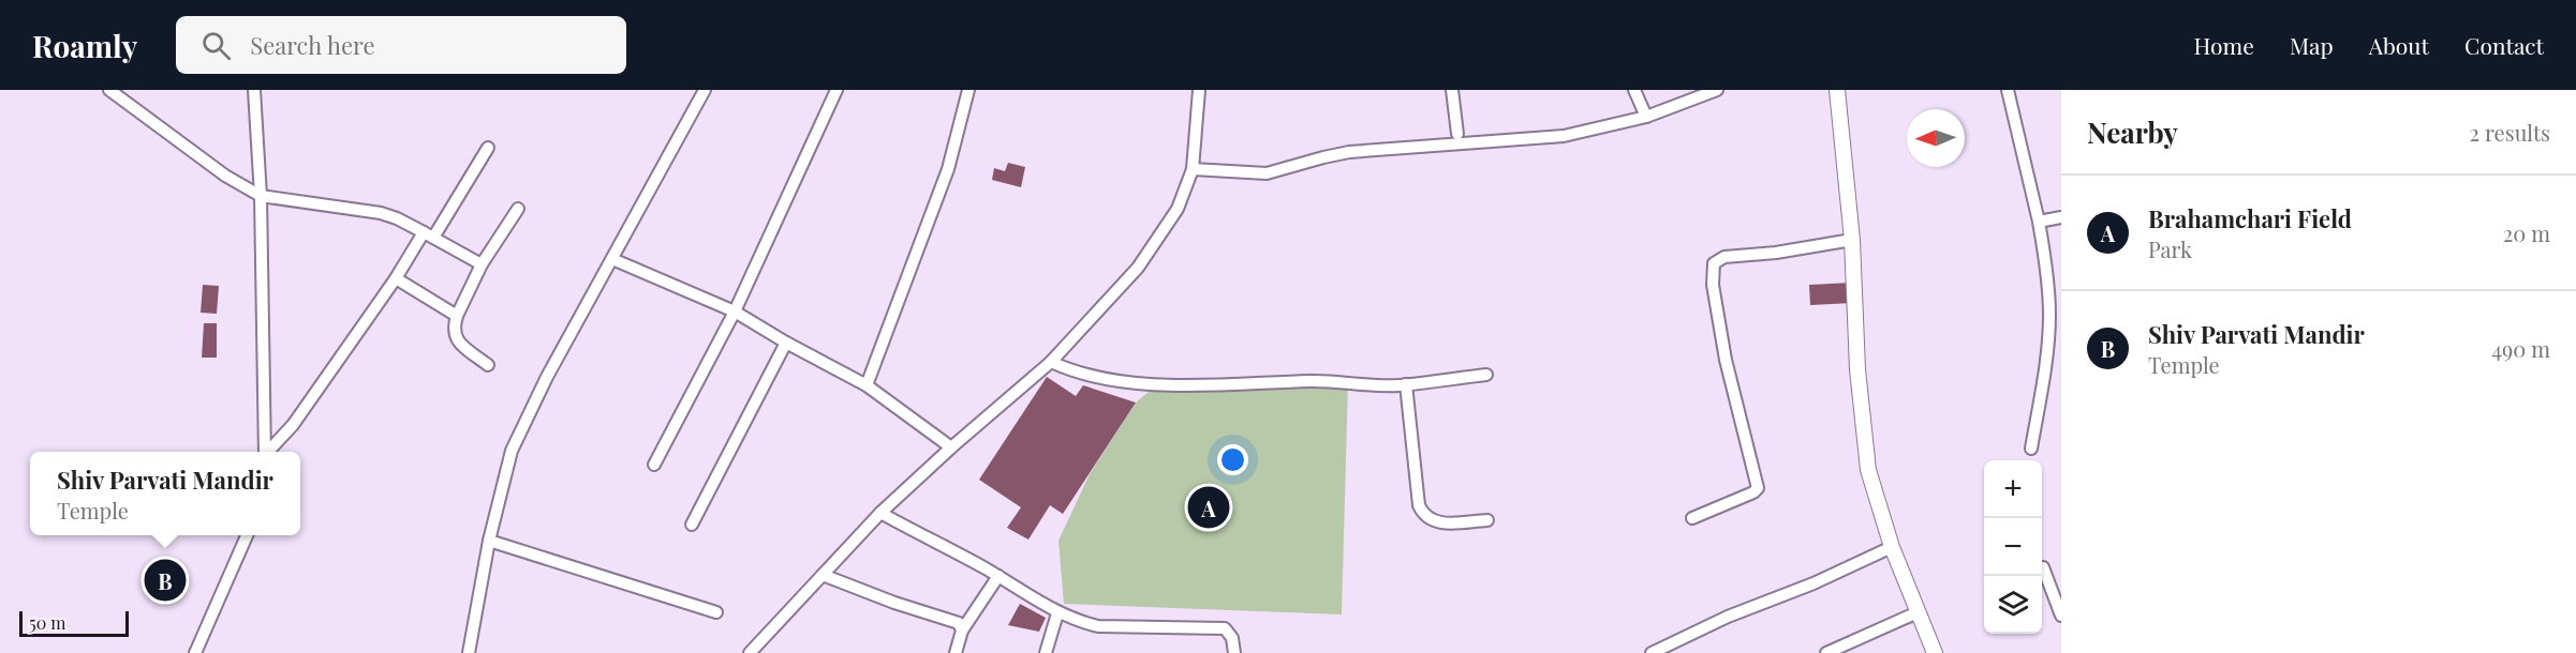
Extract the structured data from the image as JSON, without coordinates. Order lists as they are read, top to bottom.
{
  "scale_bar": "50 m",
  "north": "left",
  "page": {
    "header": "Roamly",
    "search": "Search here",
    "nav": [
      "Home",
      "Map",
      "About",
      "Contact"
    ],
    "heading": ["Nearby", "2 results"],
    "list": [
      {
        "mark": "A",
        "name": "Brahamchari Field",
        "note": "Park",
        "value": "20 m"
      },
      {
        "mark": "B",
        "name": "Shiv Parvati Mandir",
        "note": "Temple",
        "value": "490 m"
      }
    ],
    "popup": ["Shiv Parvati Mandir", "Temple"],
    "map_buttons": ["+", "−"],
    "pins": ["A", "B"],
    "scale": "50 m"
  }
}
